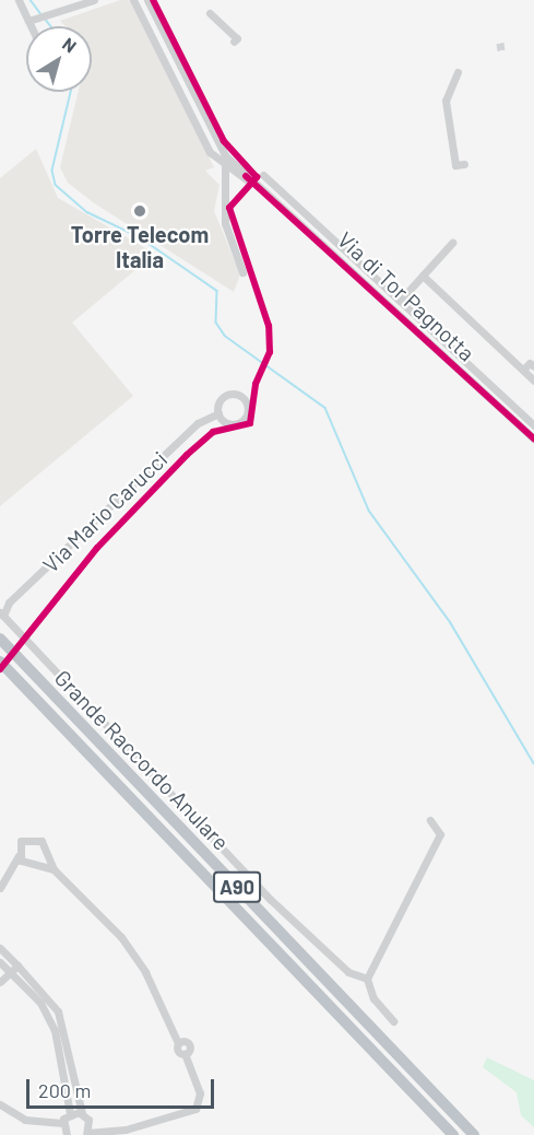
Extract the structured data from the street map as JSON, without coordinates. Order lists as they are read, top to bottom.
{
  "streets": {
    "highway": ["Grande Raccordo Anulare", "A90"],
    "street": ["Via di Tor Pagnotta", "Via Mario Carucci"]
  },
  "places": ["Torre Telecom Italia"],
  "scale_bar": "200 m",
  "north": "top right"
}
